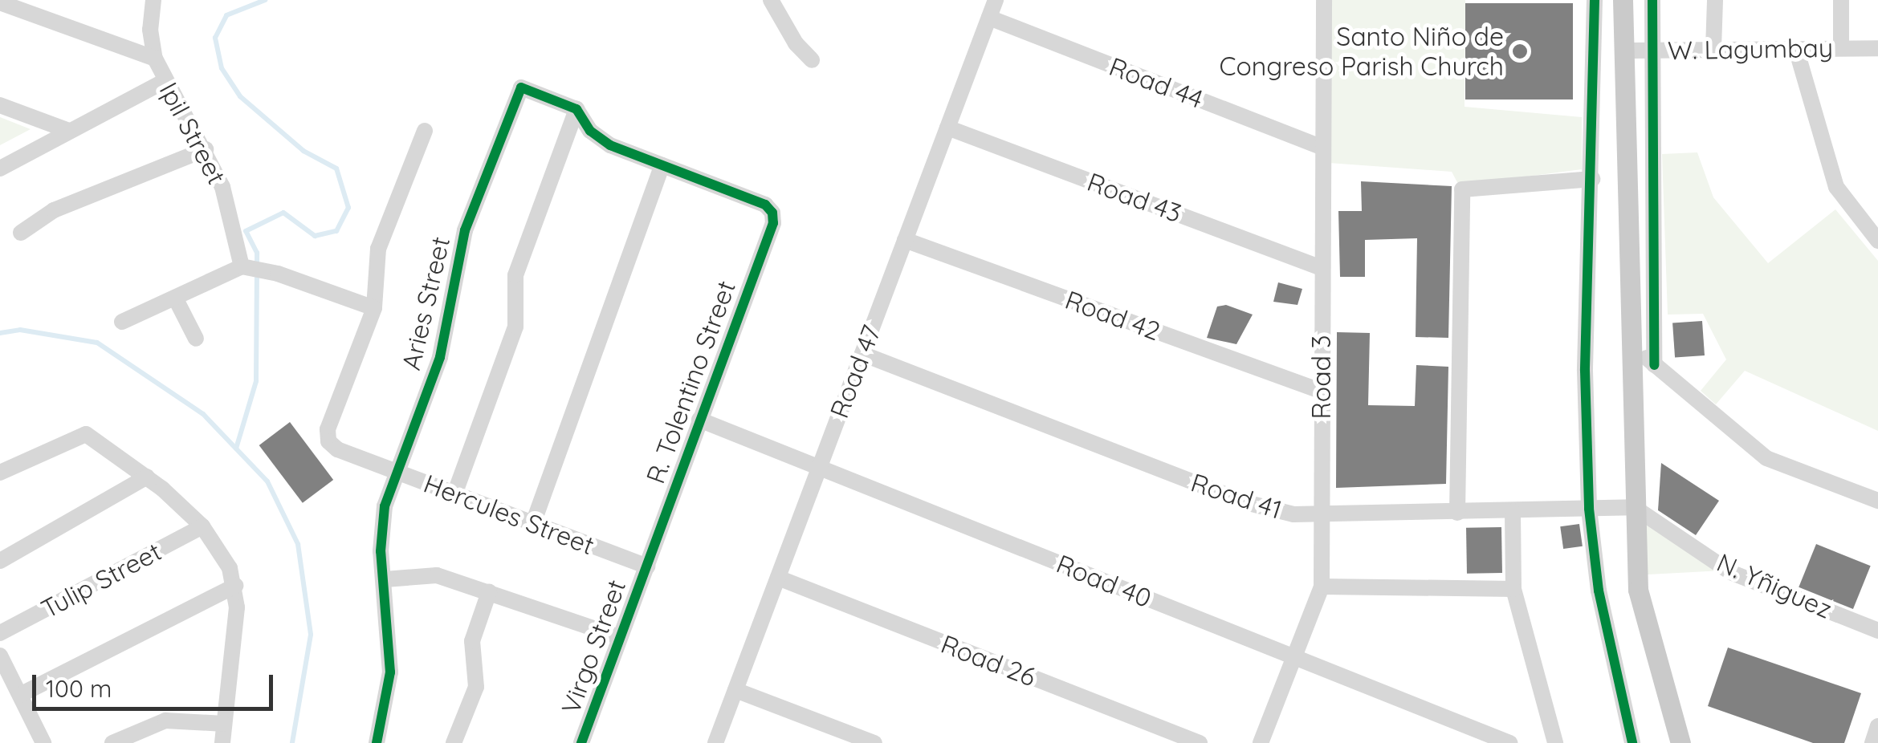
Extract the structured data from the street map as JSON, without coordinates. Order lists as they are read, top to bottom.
{
  "streets": {
    "street": [
      "W. Lagumbay",
      "Road 44",
      "Ipil Street",
      "Road 43",
      "Aries Street",
      "Road 42",
      "Road 47",
      "Road 3",
      "R. Tolentino Street",
      "Road 41",
      "Hercules Street",
      "Tulip Street",
      "Road 40",
      "N. Yñiguez",
      "Virgo Street",
      "Road 26"
    ]
  },
  "crossings": [
    ["Road 44", "Road 47"],
    ["Road 44", "Road 3"],
    ["Road 43", "Road 47"],
    ["Road 43", "Road 3"],
    ["Aries Street", "Hercules Street"],
    ["Aries Street", "Virgo Street"],
    ["Road 42", "Road 47"],
    ["Road 42", "Road 3"],
    ["Road 47", "Road 41"],
    ["Road 47", "Road 40"],
    ["Road 47", "Road 26"],
    ["Road 3", "Road 41"],
    ["Road 3", "Road 40"],
    ["R. Tolentino Street", "Hercules Street"],
    ["R. Tolentino Street", "Road 40"],
    ["R. Tolentino Street", "Virgo Street"],
    ["Road 41", "N. Yñiguez"],
    ["Hercules Street", "Virgo Street"]
  ],
  "places": ["Santo Niño de Congreso Parish Church"],
  "scale_bar": "100 m"
}
